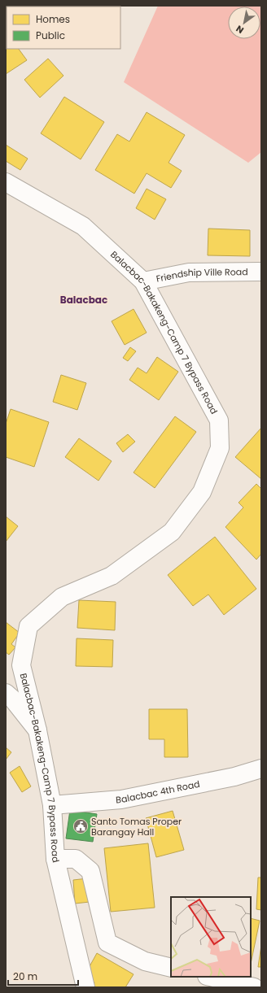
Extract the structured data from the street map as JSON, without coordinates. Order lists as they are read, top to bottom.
{
  "streets": {
    "main road": ["Friendship Ville Road", "Balacbac-Bakakeng-Camp 7 Bypass Road", "Balacbac 4th Road"]
  },
  "crossings": [
    ["Friendship Ville Road", "Balacbac-Bakakeng-Camp 7 Bypass Road"],
    ["Balacbac-Bakakeng-Camp 7 Bypass Road", "Balacbac 4th Road"]
  ],
  "districts": ["Balacbac"],
  "places": {
    "public building": ["Santo Tomas Proper Barangay Hall"]
  },
  "legend": ["Homes", "Public"],
  "scale_bar": "20 m",
  "north": "bottom left"
}
